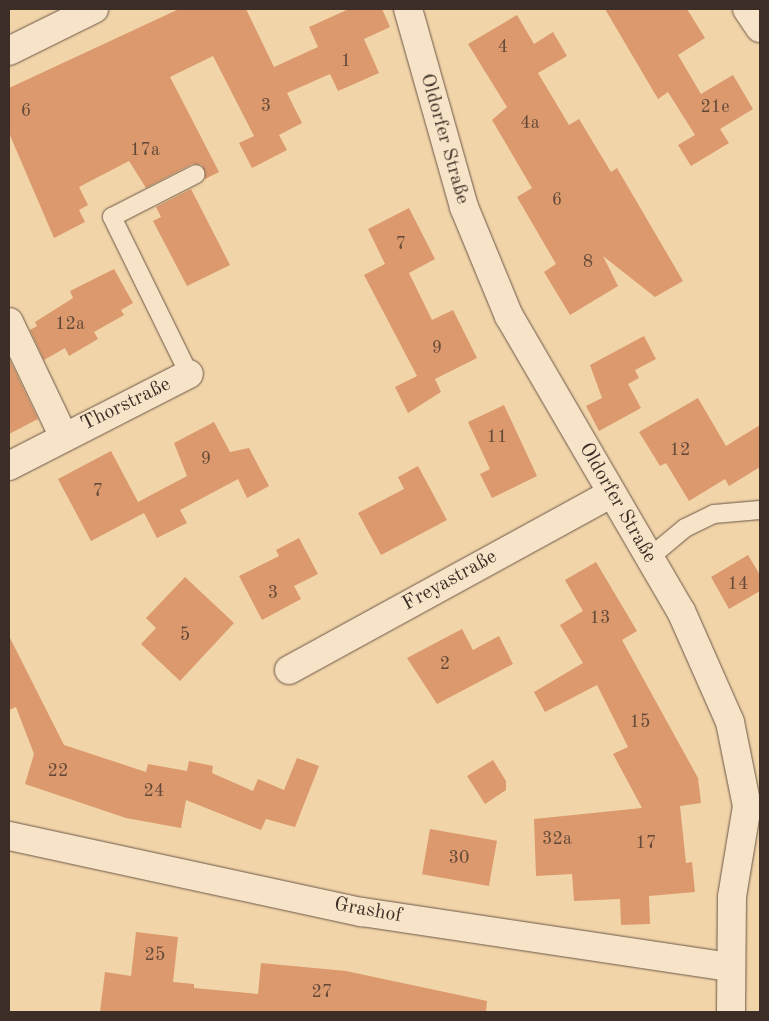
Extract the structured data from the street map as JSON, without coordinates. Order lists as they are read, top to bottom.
{
  "streets": {
    "street": [
      "Oldorfer Straße",
      "Thorstraße",
      "Freyastraße",
      "Grashof"
    ]
  },
  "crossings": [
    ["Oldorfer Straße", "Freyastraße"],
    ["Oldorfer Straße", "Grashof"]
  ],
  "house_numbers": [
    "4",
    "1",
    "3",
    "21e",
    "6",
    "4a",
    "17a",
    "6",
    "7",
    "8",
    "12a",
    "9",
    "11",
    "12",
    "9",
    "7",
    "14",
    "3",
    "13",
    "5",
    "2",
    "15",
    "22",
    "24",
    "32a",
    "17",
    "30",
    "25",
    "27"
  ]
}
